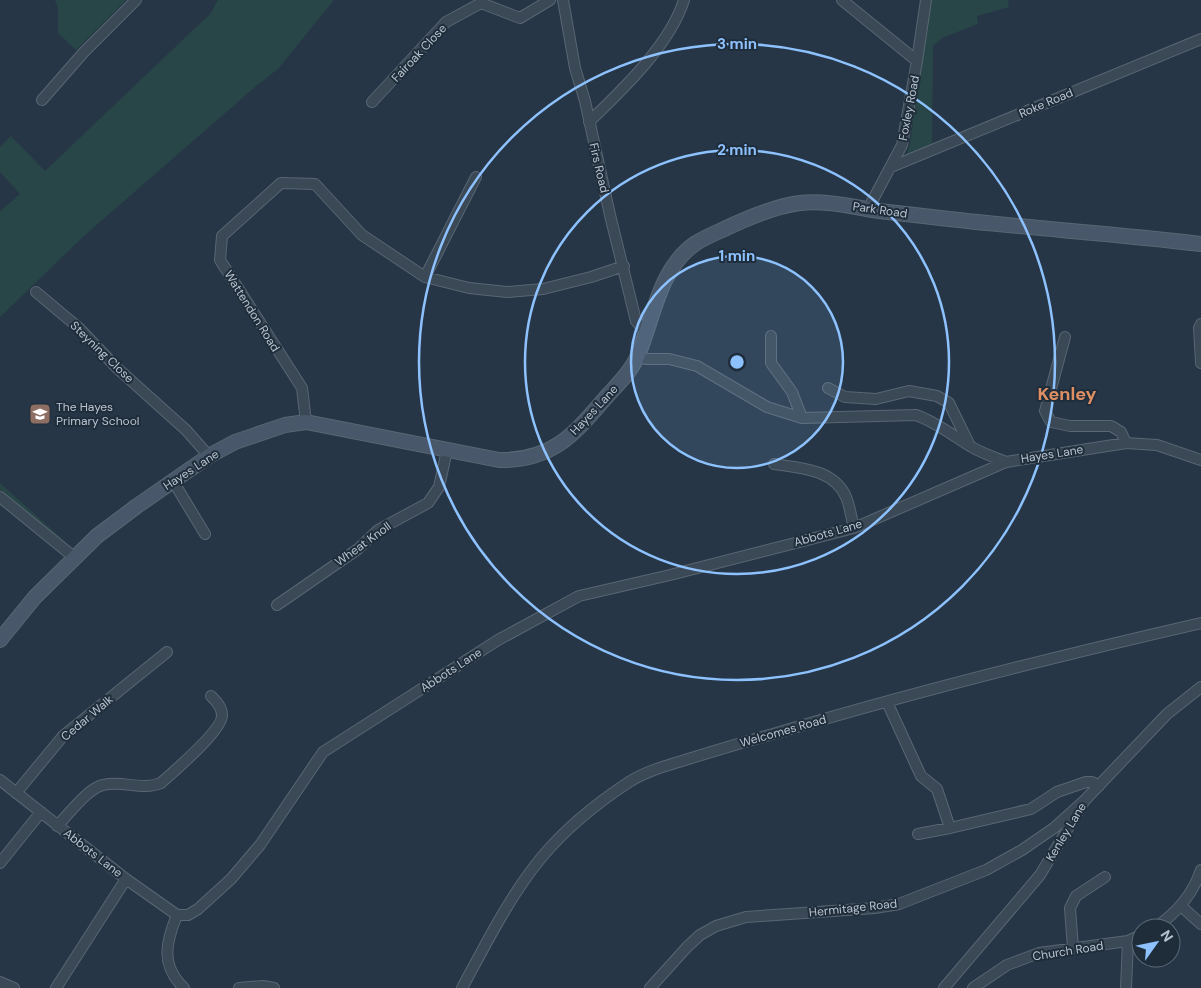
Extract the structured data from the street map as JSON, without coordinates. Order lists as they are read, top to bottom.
{
  "streets": {
    "street": [
      "Fairoak Close",
      "Roke Road",
      "Foxley Road",
      "Firs Road",
      "Park Road",
      "Wattendon Road",
      "Steyning Close",
      "Hayes Lane",
      "Abbots Lane",
      "Wheat Knoll",
      "Cedar Walk",
      "Welcomes Road",
      "Kenley Lane",
      "Hermitage Road",
      "Church Road"
    ]
  },
  "crossings": [
    ["Roke Road", "Foxley Road"],
    ["Foxley Road", "Park Road"],
    ["Firs Road", "Park Road"],
    ["Firs Road", "Wattendon Road"],
    ["Park Road", "Hayes Lane"],
    ["Wattendon Road", "Hayes Lane"],
    ["Steyning Close", "Hayes Lane"],
    ["Hayes Lane", "Abbots Lane"],
    ["Hayes Lane", "Wheat Knoll"],
    ["Abbots Lane", "Cedar Walk"],
    ["Kenley Lane", "Hermitage Road"]
  ],
  "districts": ["Kenley"],
  "places": {
    "school or university": ["The Hayes Primary School"]
  },
  "north": "top right",
  "rings": ["3 min", "2 min", "1 min"]
}
